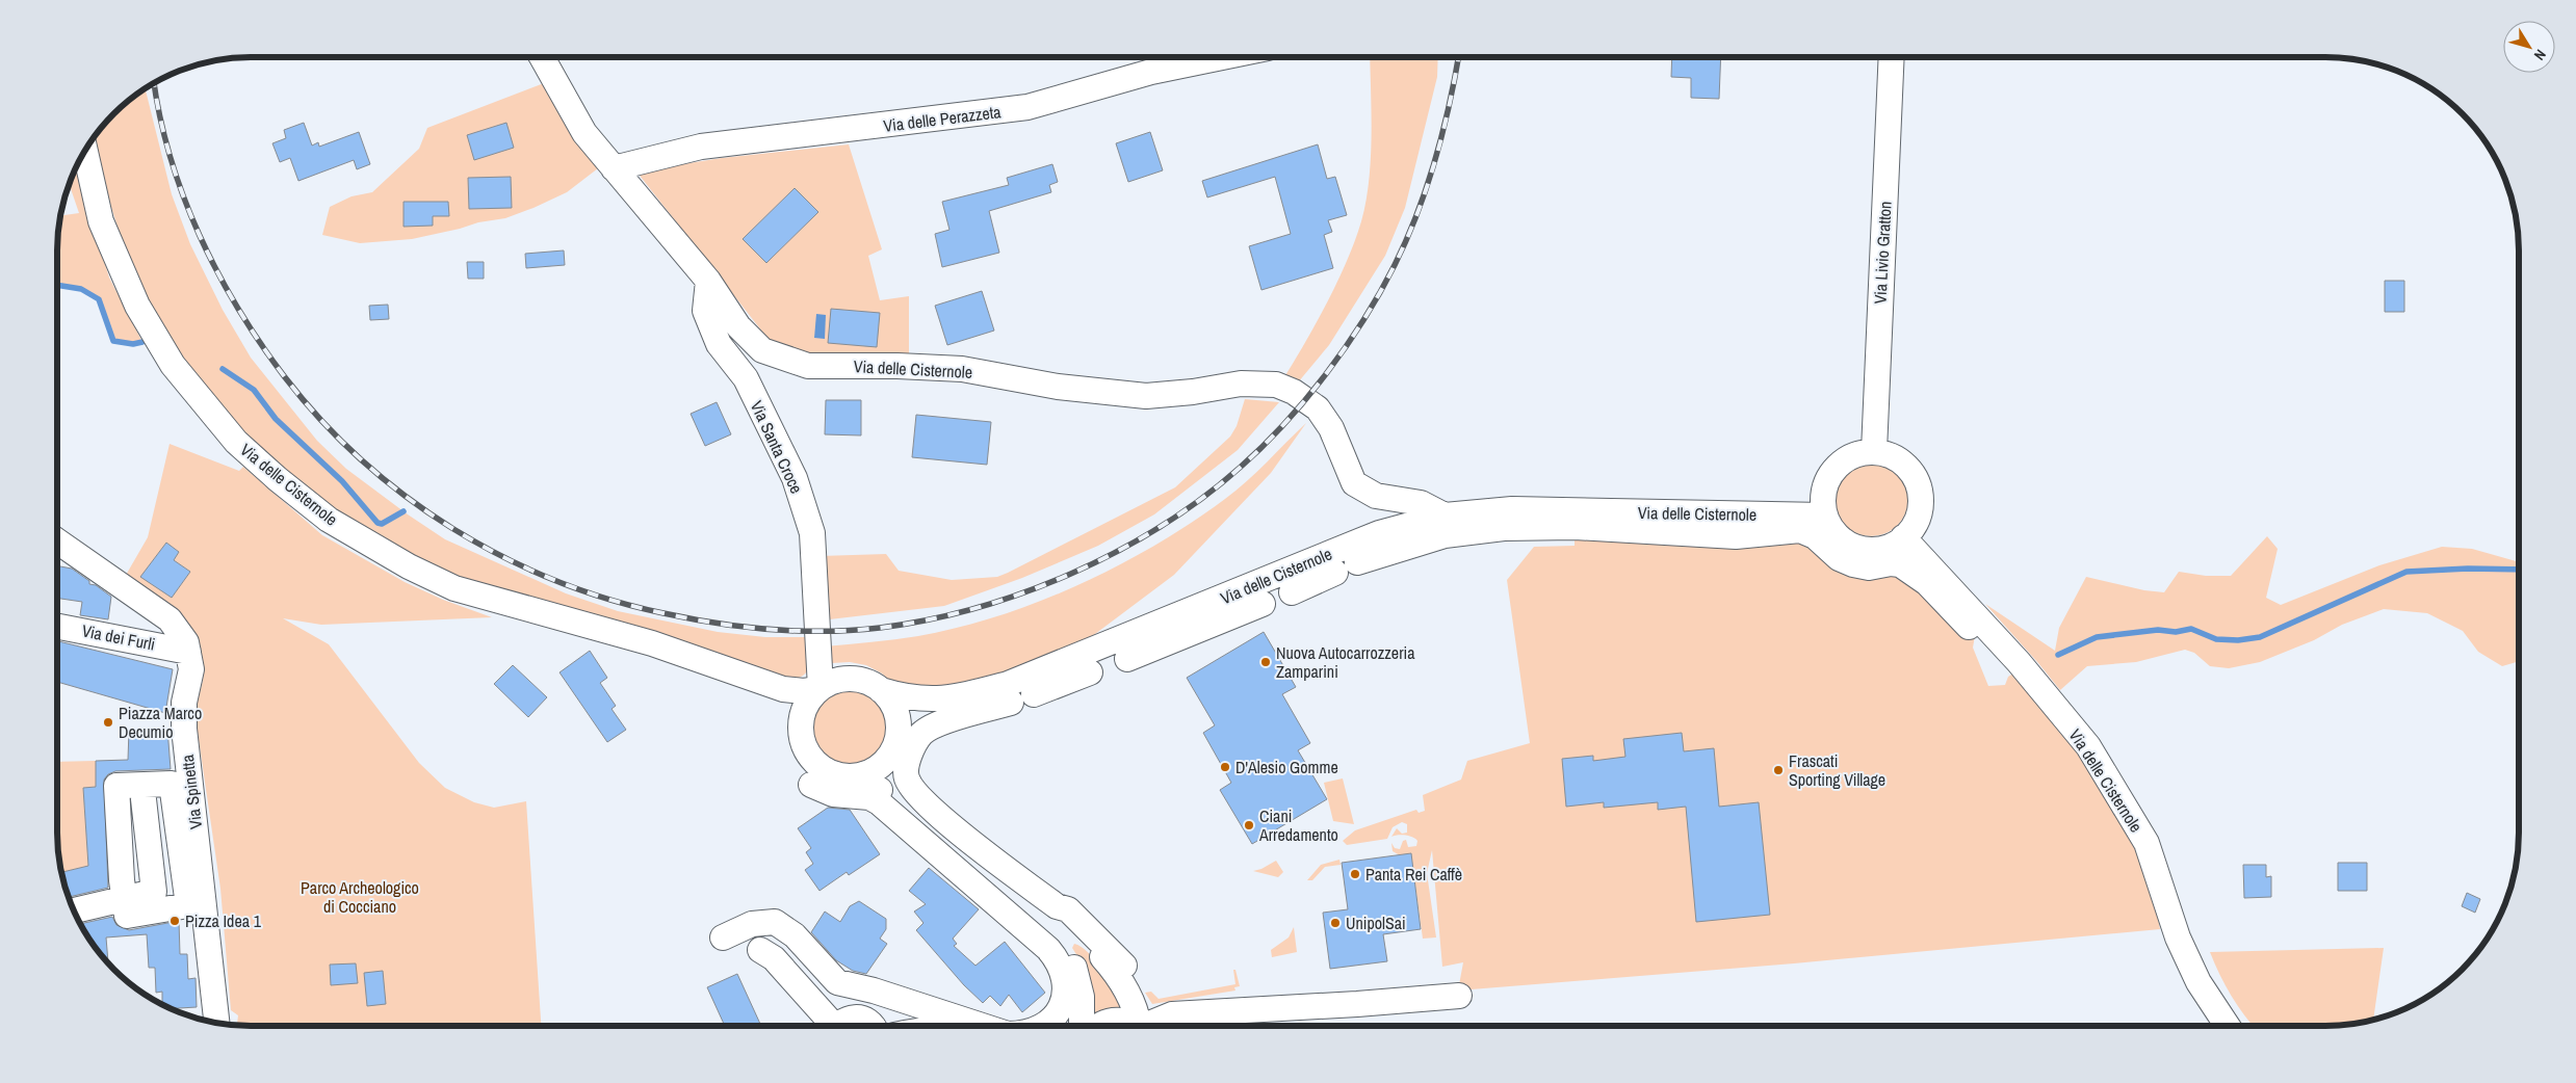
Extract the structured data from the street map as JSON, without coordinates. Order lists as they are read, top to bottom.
{
  "streets": {
    "street": [
      "Via delle Perazzeta",
      "Via Livio Gratton",
      "Via delle Cisternole",
      "Via Santa Croce",
      "Via dei Furli",
      "Via Spinetta"
    ]
  },
  "crossings": [
    ["Via delle Perazzeta", "Via delle Cisternole"],
    ["Via Livio Gratton", "Via delle Cisternole"],
    ["Via delle Cisternole", "Via Santa Croce"],
    ["Via dei Furli", "Via Spinetta"]
  ],
  "parks": ["Parco Archeologico di Cocciano"],
  "places": [
    "Nuova Autocarrozzeria Zamparini",
    "Piazza Marco Decumio",
    "D'Alesio Gomme",
    "Frascati Sporting Village",
    "Ciani Arredamento",
    "Panta Rei Caffè",
    "Pizza Idea 1",
    "UnipolSai"
  ],
  "north": "bottom right"
}
